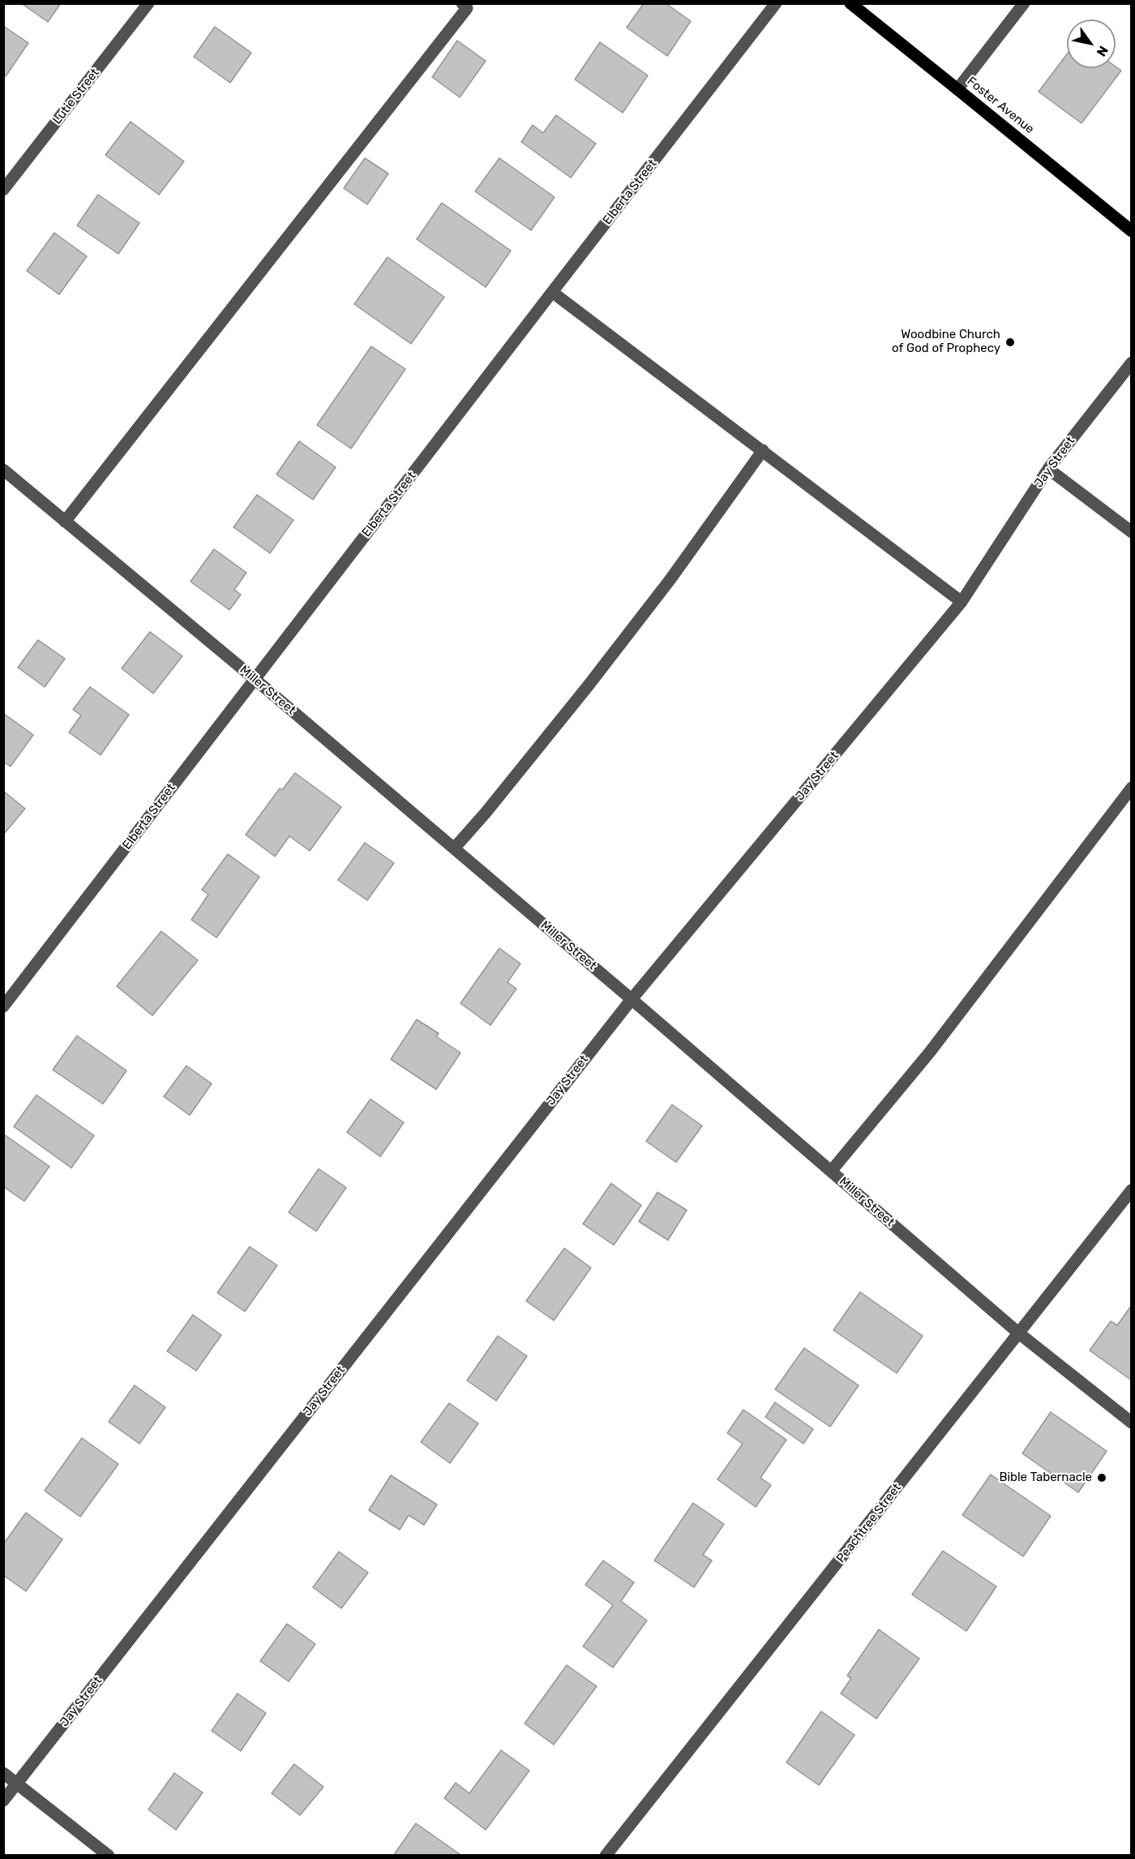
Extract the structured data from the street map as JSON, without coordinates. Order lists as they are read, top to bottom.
{
  "streets": {
    "main road": ["Foster Avenue"],
    "street": [
      "Lutie Street",
      "Elberta Street",
      "Jay Street",
      "Miller Street",
      "Peachtree Street"
    ]
  },
  "crossings": [
    ["Elberta Street", "Miller Street"],
    ["Jay Street", "Miller Street"],
    ["Miller Street", "Peachtree Street"]
  ],
  "places": ["Woodbine Church of God of Prophecy", "Bible Tabernacle"],
  "north": "bottom right"
}
